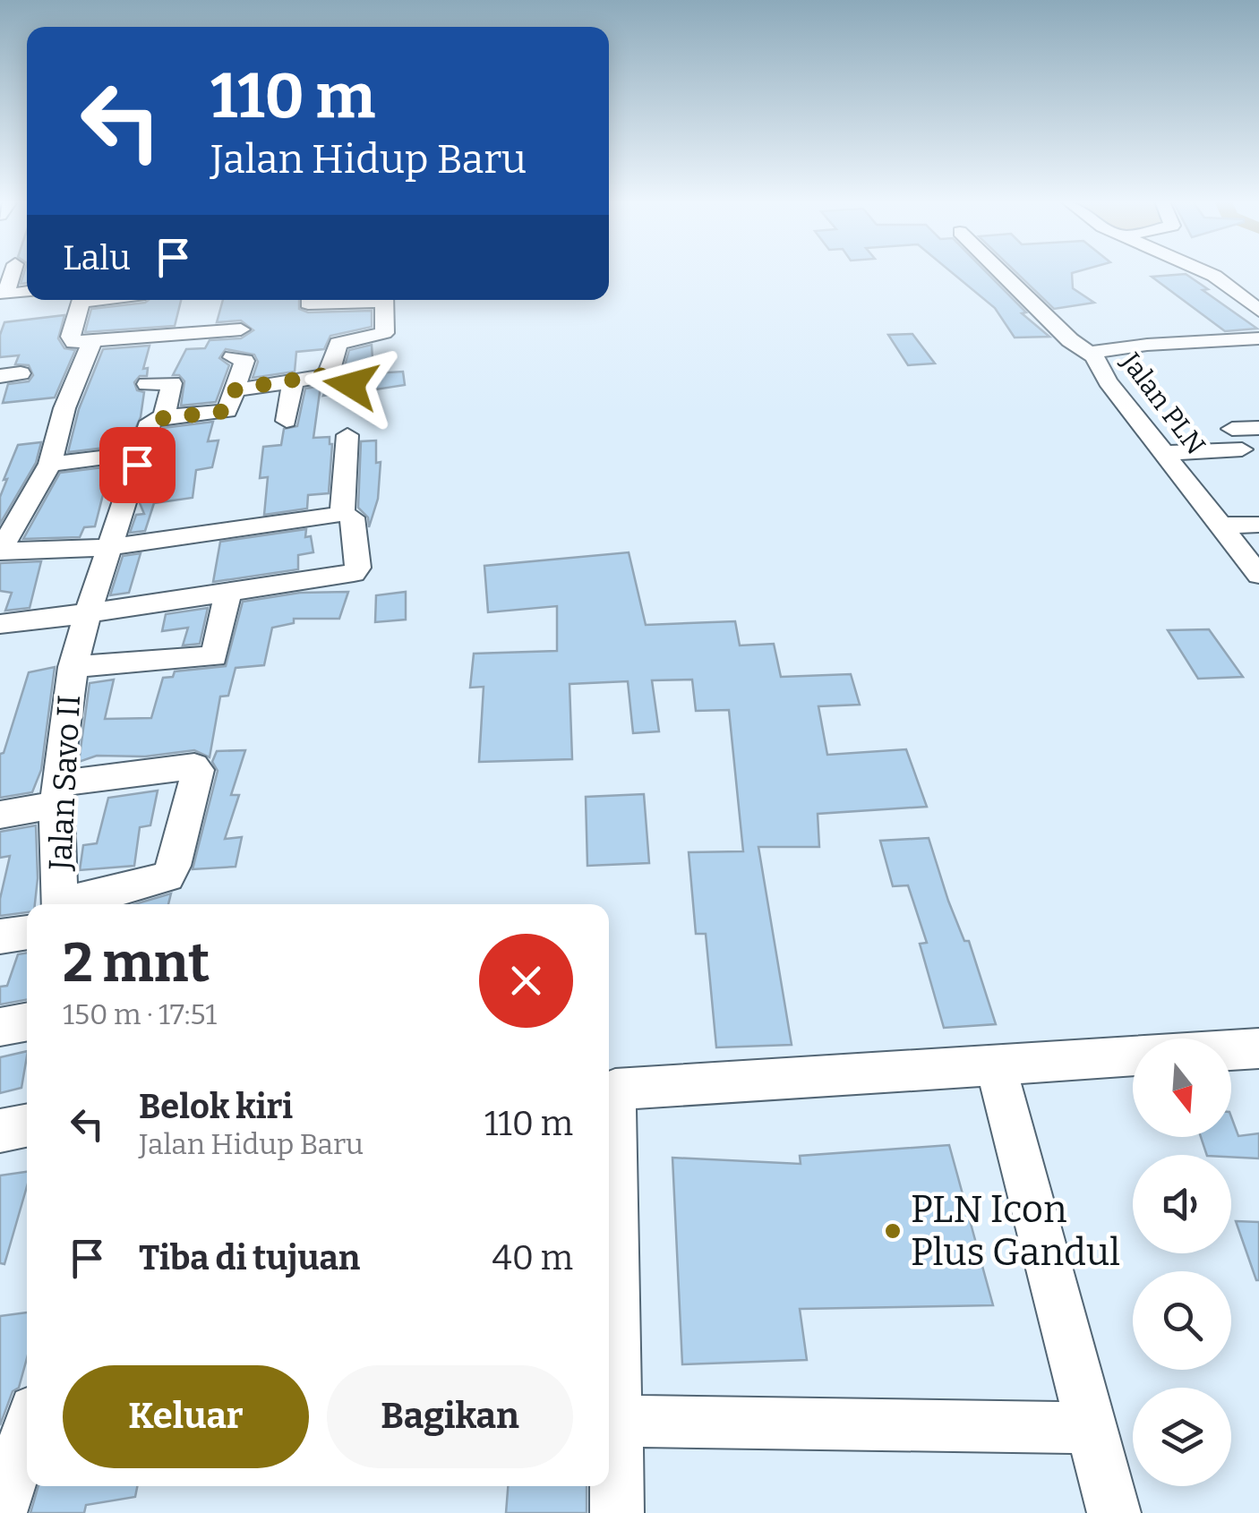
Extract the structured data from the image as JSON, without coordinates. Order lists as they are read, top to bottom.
{
  "streets": {
    "street": ["Jalan PLN", "Jalan Savo II"]
  },
  "places": ["PLN Icon Plus Gandul"],
  "north": "bottom",
  "page": {
    "turn": ["110 m", "Jalan Hidup Baru"],
    "then": "Lalu",
    "heading": ["2 mnt", "150 m · 17:51"],
    "list": [
      {
        "name": "Belok kiri",
        "note": "Jalan Hidup Baru",
        "value": "110 m"
      },
      {
        "name": "Tiba di tujuan",
        "value": "40 m"
      }
    ],
    "buttons": ["Keluar", "Bagikan"]
  }
}
